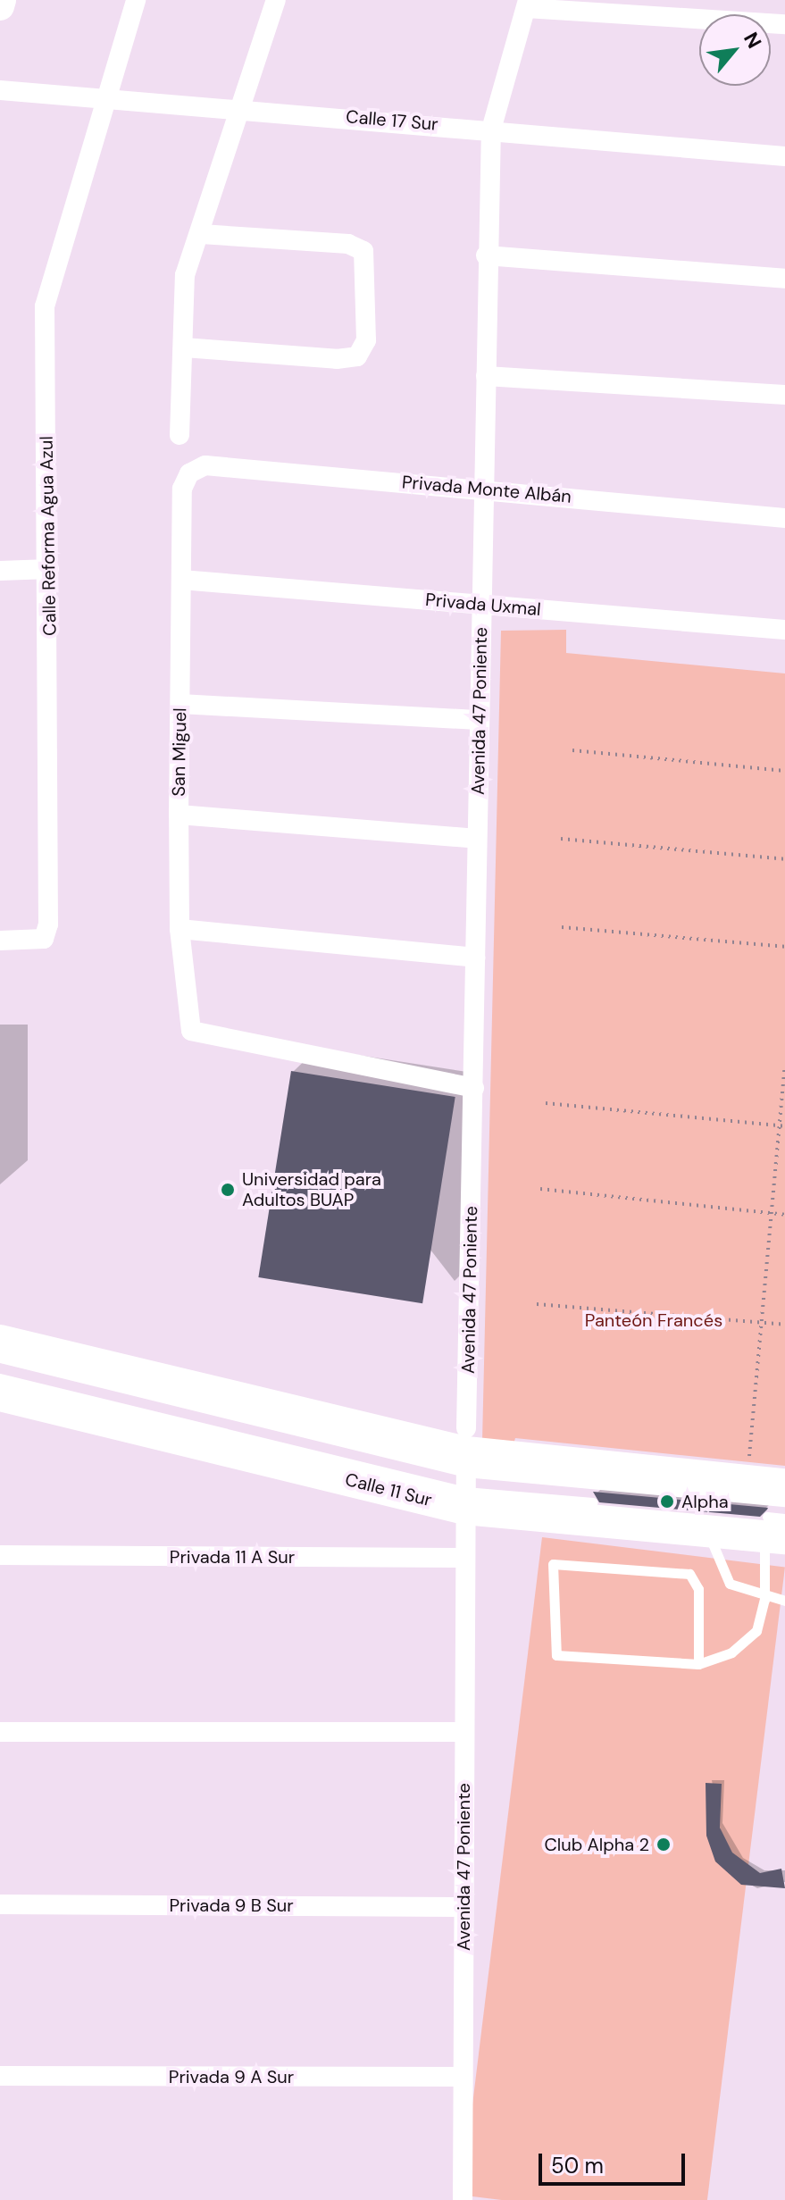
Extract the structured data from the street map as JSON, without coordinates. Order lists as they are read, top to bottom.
{
  "streets": {
    "main road": ["Calle 11 Sur"],
    "street": [
      "Calle 17 Sur",
      "Privada Monte Albán",
      "Calle Reforma Agua Azul",
      "Privada Uxmal",
      "Avenida 47 Poniente",
      "San Miguel",
      "Privada 11 A Sur",
      "Privada 9 B Sur",
      "Privada 9 A Sur"
    ]
  },
  "crossings": [
    ["Calle 17 Sur", "Calle Reforma Agua Azul"],
    ["Calle 17 Sur", "Avenida 47 Poniente"],
    ["Privada Monte Albán", "Avenida 47 Poniente"],
    ["Privada Monte Albán", "San Miguel"],
    ["Privada Uxmal", "Avenida 47 Poniente"],
    ["Privada Uxmal", "San Miguel"],
    ["Avenida 47 Poniente", "San Miguel"],
    ["Avenida 47 Poniente", "Calle 11 Sur"],
    ["Avenida 47 Poniente", "Privada 11 A Sur"],
    ["Avenida 47 Poniente", "Privada 9 B Sur"],
    ["Avenida 47 Poniente", "Privada 9 A Sur"]
  ],
  "parks": ["Panteón Francés"],
  "places": ["Universidad para Adultos BUAP", "Alpha", "Club Alpha 2"],
  "scale_bar": "50 m",
  "north": "top right"
}
